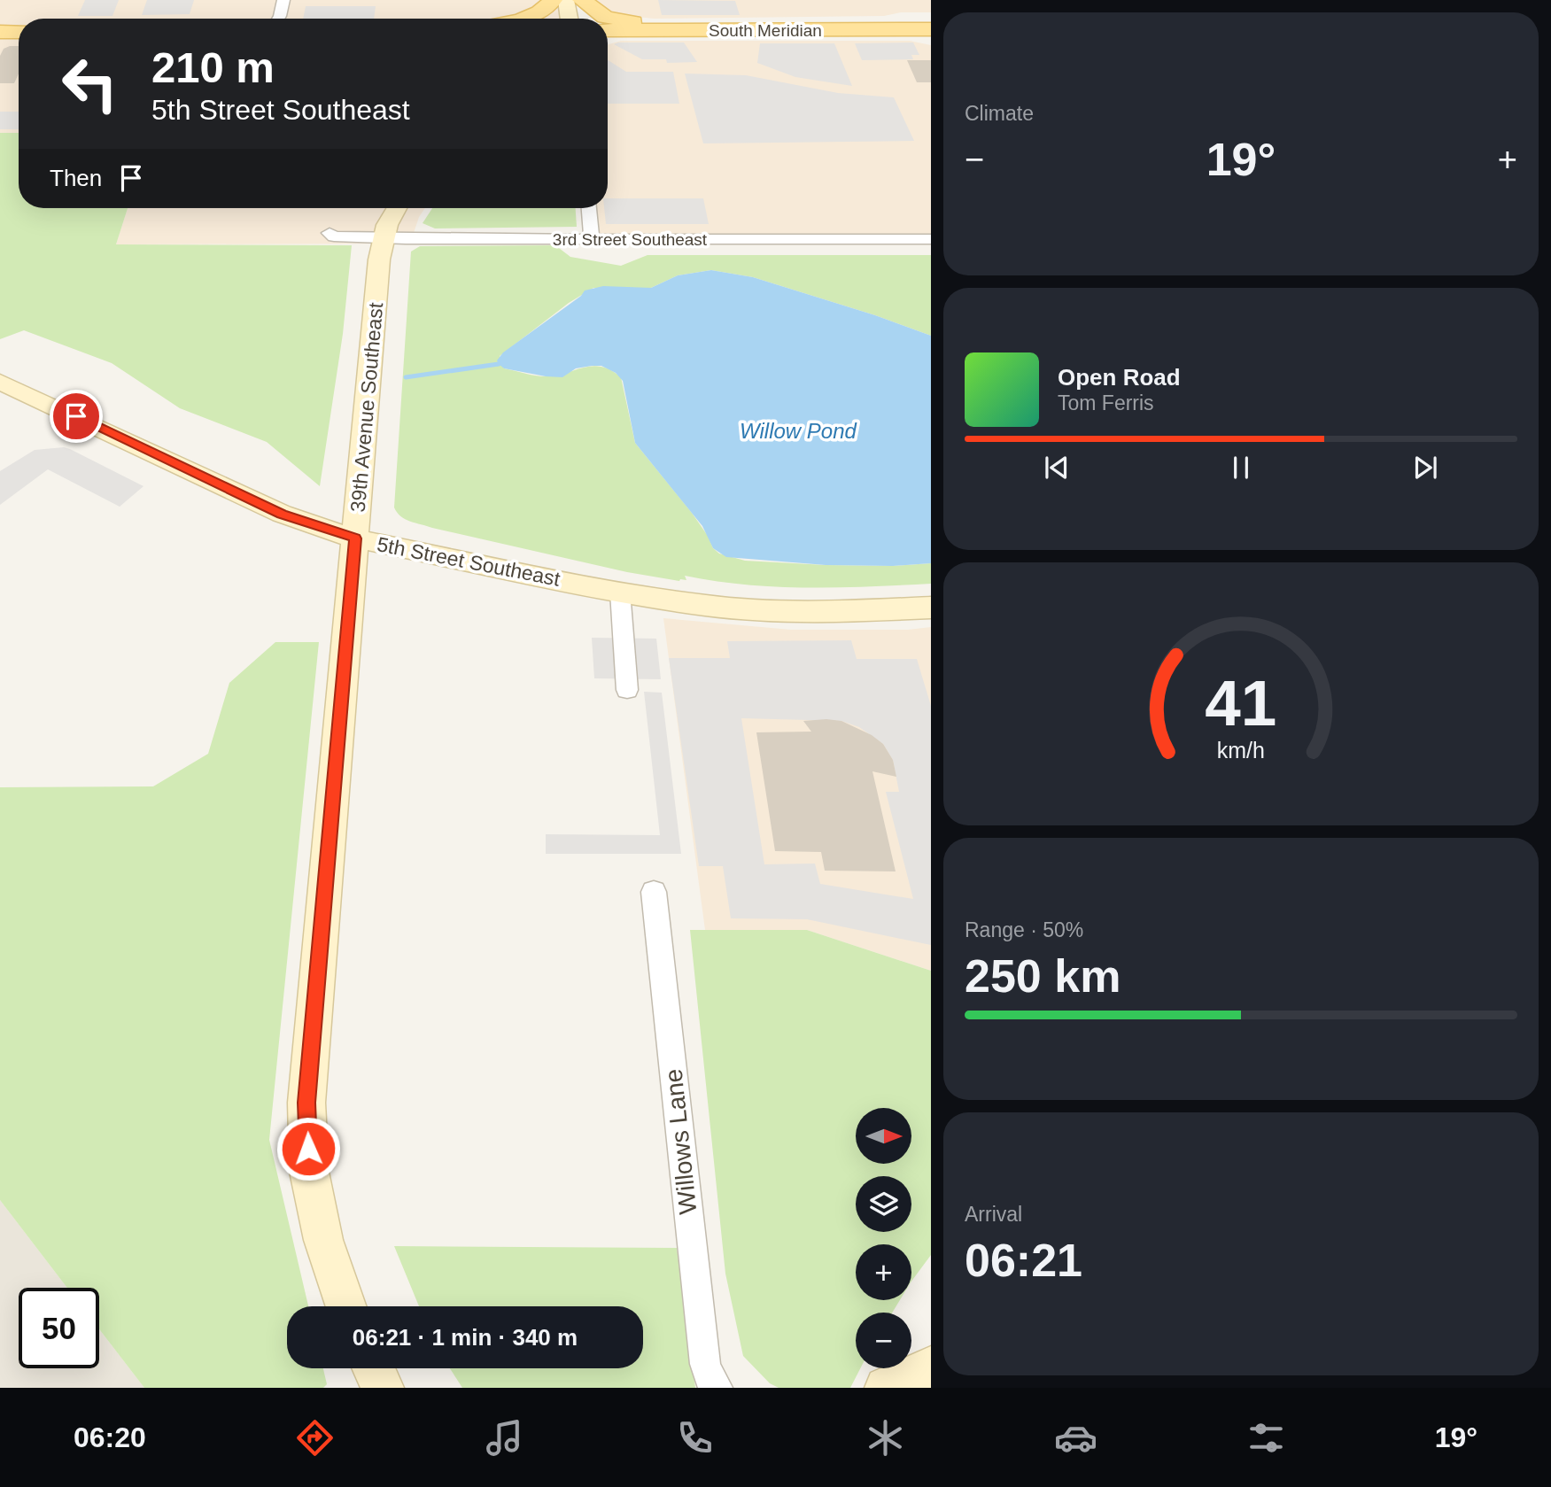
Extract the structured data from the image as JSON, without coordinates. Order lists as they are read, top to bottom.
{
  "streets": {
    "main road": ["South Meridian", "39th Avenue Southeast", "5th Street Southeast"],
    "street": ["3rd Street Southeast", "Willows Lane"]
  },
  "crossings": [
    ["3rd Street Southeast", "39th Avenue Southeast"],
    ["39th Avenue Southeast", "5th Street Southeast"]
  ],
  "water": ["Willow Pond"],
  "north": "right",
  "page": {
    "tile": [
      "Climate",
      ["Range · 50%", "250 km"],
      ["Arrival", "06:21"]
    ],
    "turn": ["210 m", "5th Street Southeast"],
    "heat": ["−", "19°", "+"],
    "then": "Then",
    "song": ["Open Road", "Tom Ferris"],
    "map_buttons": ["+", "−"],
    "limit": "50",
    "trip": "06:21 · 1 min · 340 m",
    "tabs": ["06:20", "19°"],
    "gauge": ["41", "km/h"]
  }
}
